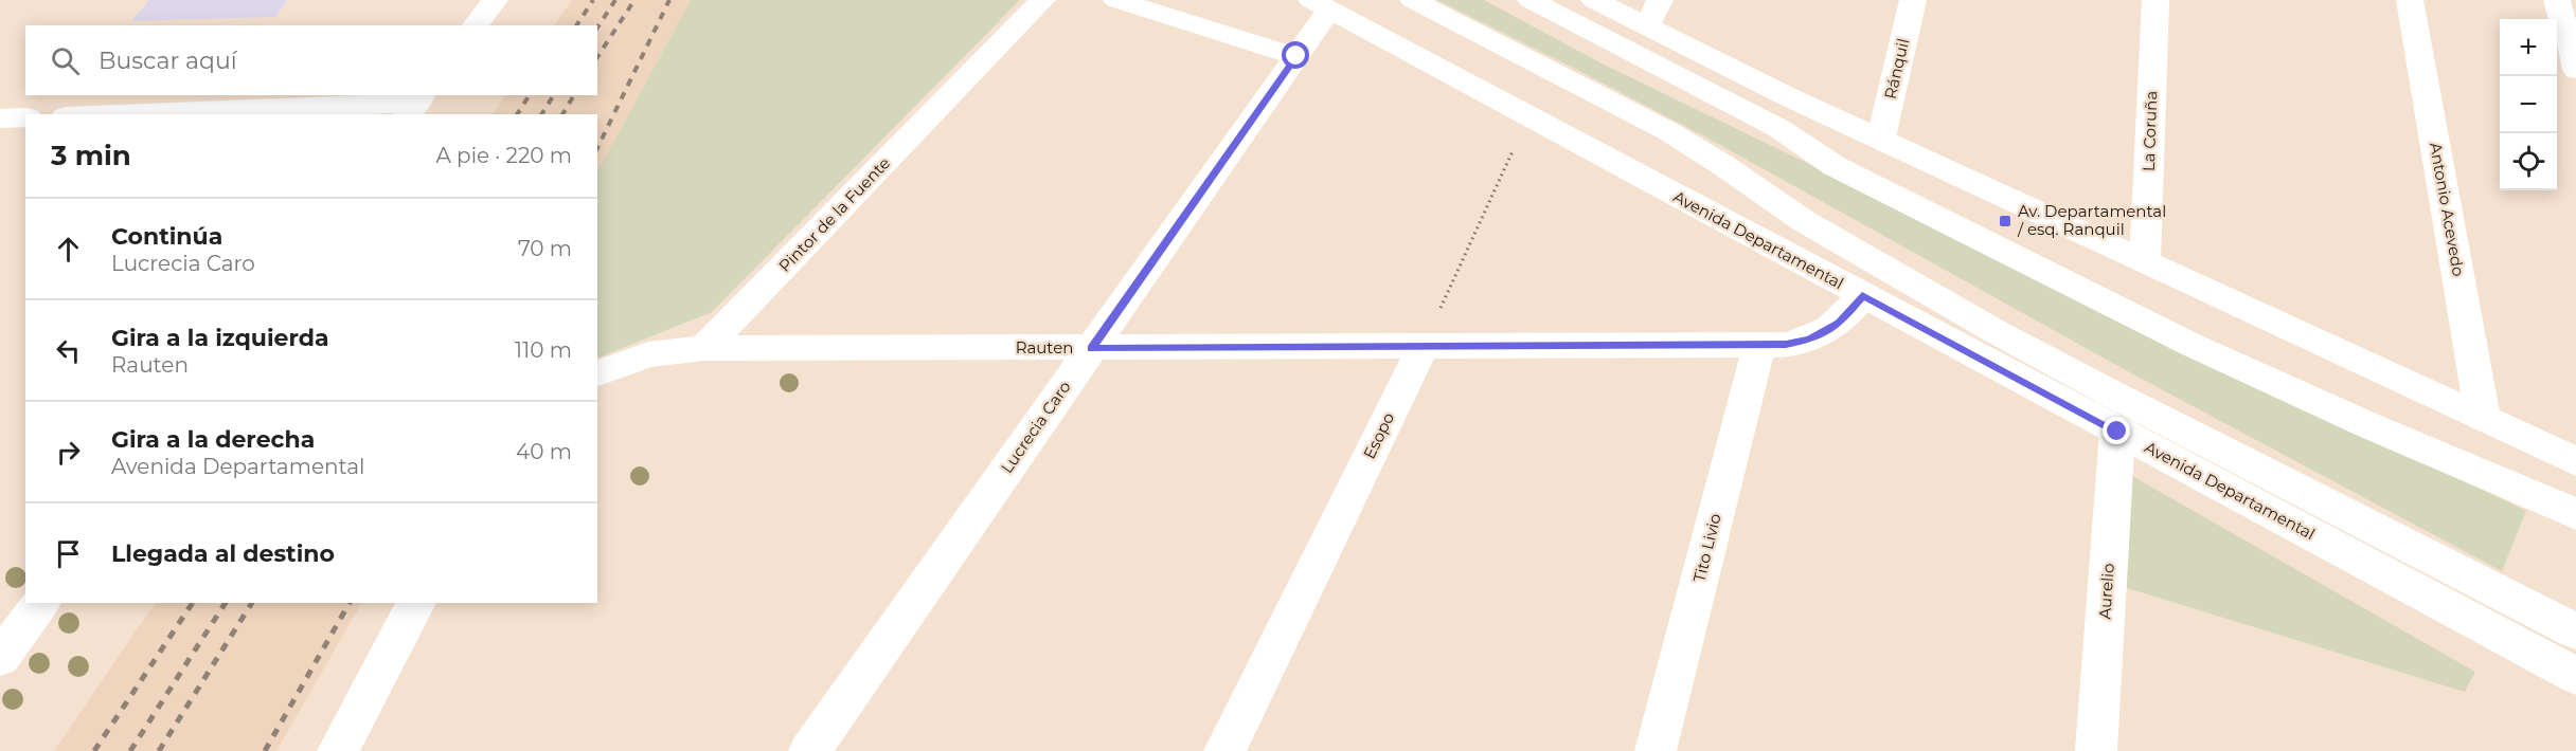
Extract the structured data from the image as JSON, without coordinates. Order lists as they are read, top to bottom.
{
  "streets": {
    "street": [
      "Ránquil",
      "La Coruña",
      "Antonio Acevedo",
      "Pintor de la Fuente",
      "Avenida Departamental",
      "Rauten",
      "Lucrecia Caro",
      "Esopo",
      "Tito Livio",
      "Aurelio"
    ]
  },
  "crossings": [
    ["Pintor de la Fuente", "Rauten"],
    ["Avenida Departamental", "Rauten"],
    ["Avenida Departamental", "Lucrecia Caro"],
    ["Avenida Departamental", "Aurelio"],
    ["Rauten", "Lucrecia Caro"],
    ["Rauten", "Esopo"],
    ["Rauten", "Tito Livio"]
  ],
  "places": {
    "transit": ["Av. Departamental / esq. Ranquil"]
  },
  "page": {
    "map_buttons": ["+", "−"],
    "search": "Buscar aquí",
    "heading": ["3 min", "A pie · 220 m"],
    "list": [
      ["Continúa", "Lucrecia Caro", "70 m"],
      ["Gira a la izquierda", "Rauten", "110 m"],
      ["Gira a la derecha", "Avenida Departamental", "40 m"],
      "Llegada al destino"
    ]
  }
}
